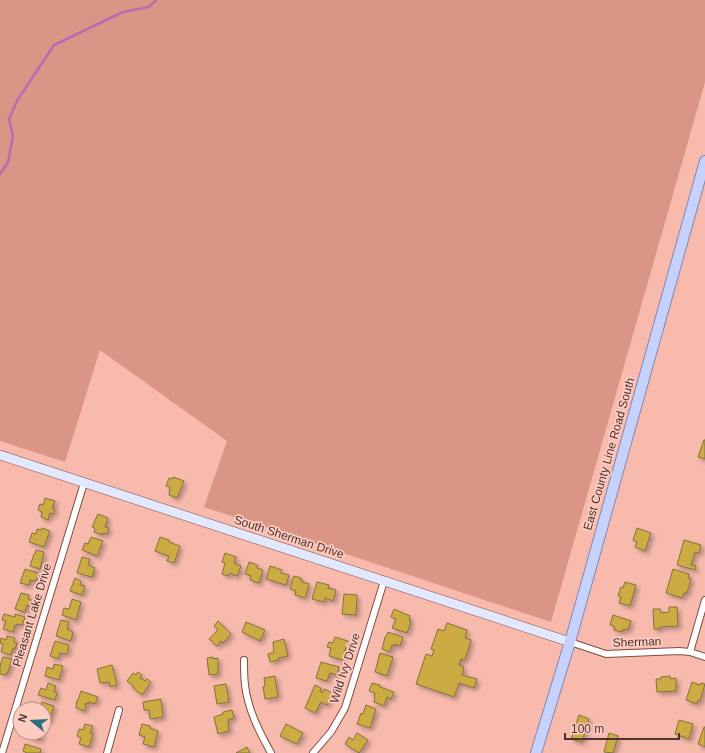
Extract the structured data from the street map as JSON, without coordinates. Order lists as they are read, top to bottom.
{
  "streets": {
    "main road": ["East County Line Road South"],
    "street": [
      "South Sherman Drive",
      "Pleasant Lake Drive",
      "Sherman",
      "Wild Ivy Drive"
    ]
  },
  "crossings": [
    ["East County Line Road South", "South Sherman Drive"],
    ["East County Line Road South", "Sherman"],
    ["South Sherman Drive", "Pleasant Lake Drive"],
    ["South Sherman Drive", "Sherman"],
    ["South Sherman Drive", "Wild Ivy Drive"]
  ],
  "scale_bar": "100 m",
  "north": "left"
}
